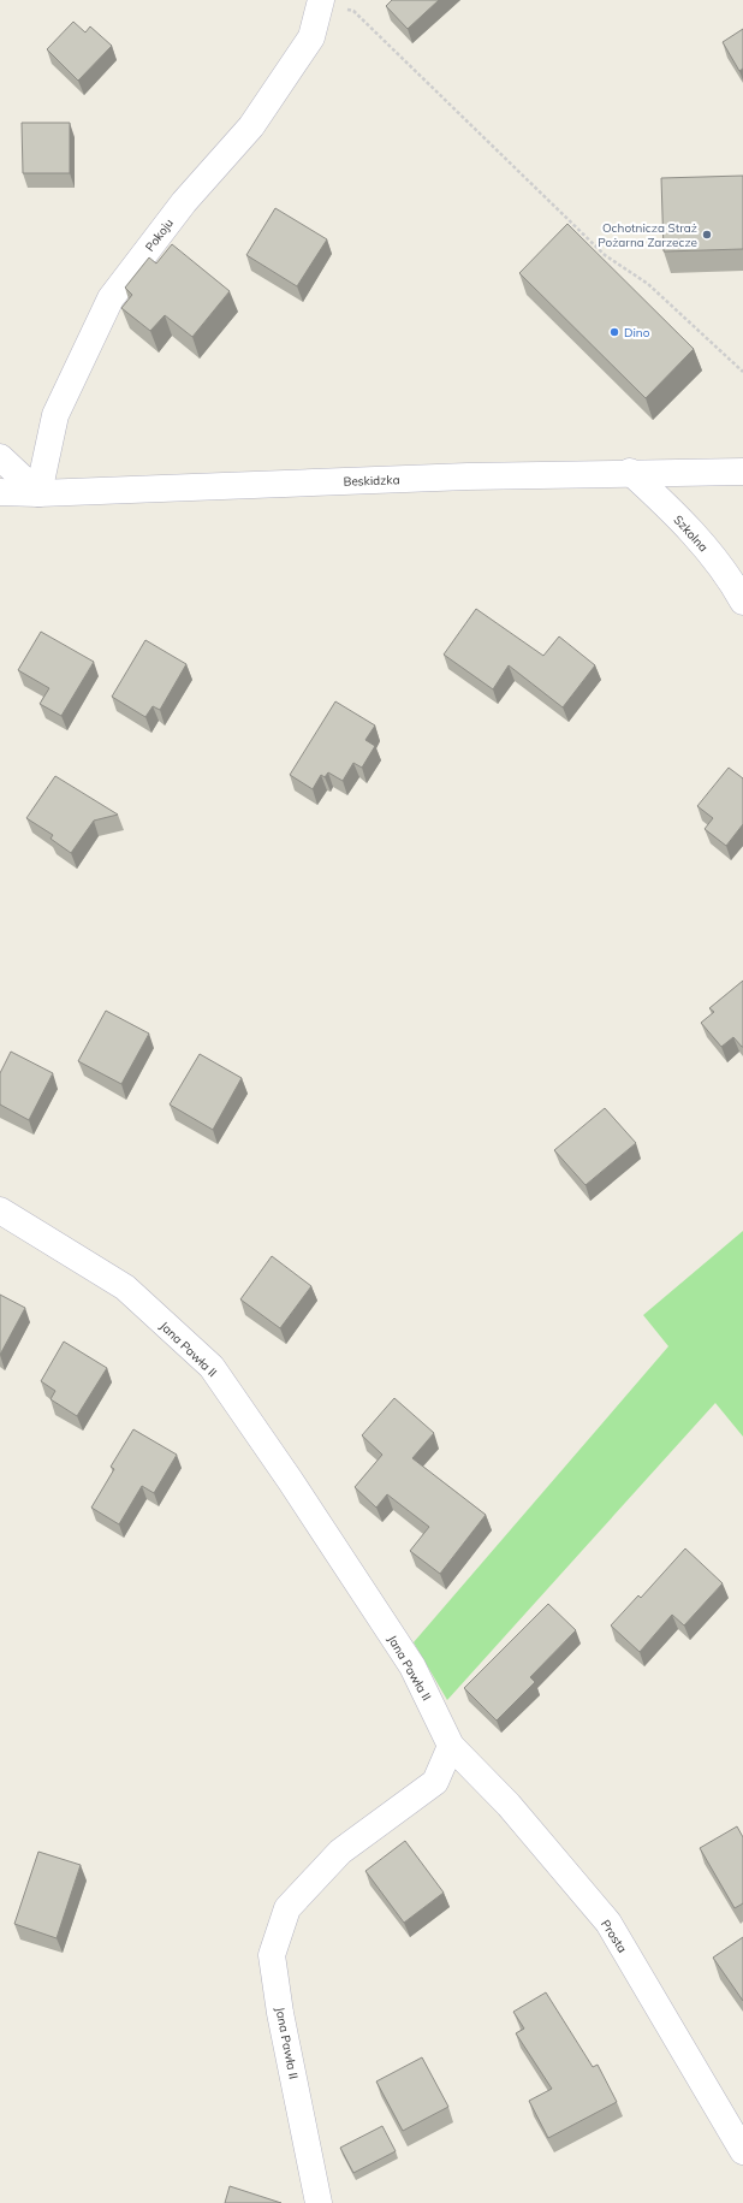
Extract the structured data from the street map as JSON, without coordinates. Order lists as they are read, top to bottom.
{
  "streets": {
    "street": [
      "Pokoju",
      "Beskidzka",
      "Szkolna",
      "Jana Pawła II",
      "Prosta"
    ]
  },
  "crossings": [
    ["Pokoju", "Beskidzka"],
    ["Beskidzka", "Szkolna"],
    ["Jana Pawła II", "Prosta"]
  ],
  "places": ["Ochotnicza Straż Pożarna Zarzecze", "Dino"]
}
